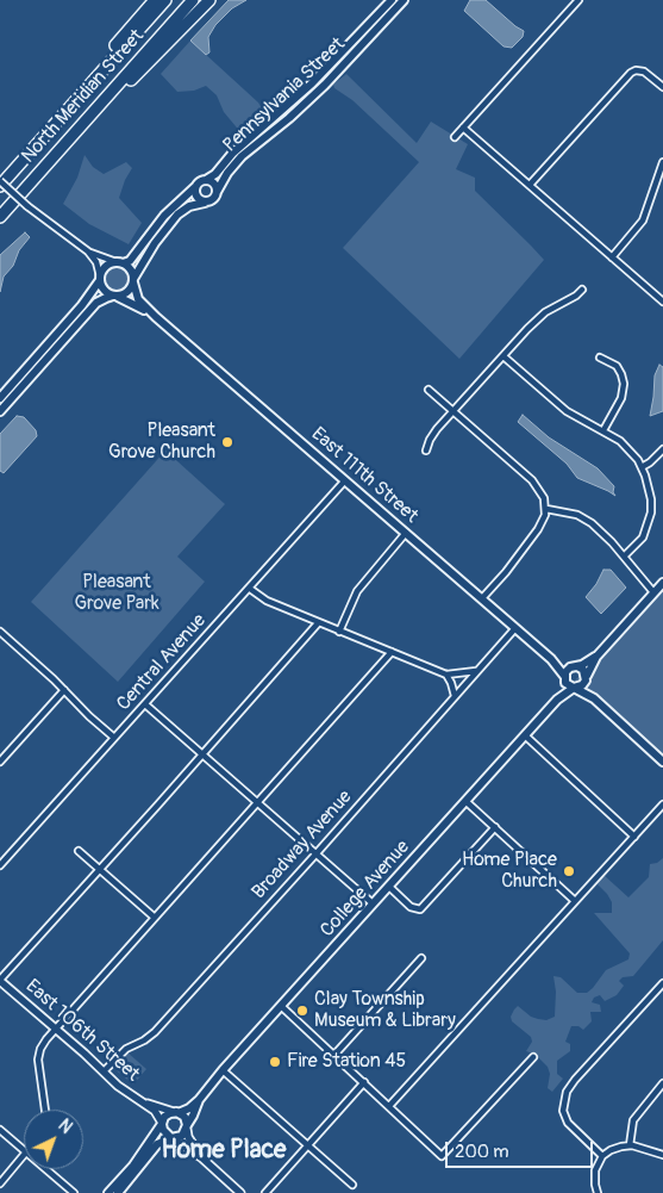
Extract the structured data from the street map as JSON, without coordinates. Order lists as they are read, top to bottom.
{
  "streets": {
    "highway": ["North Meridian Street"],
    "main road": ["Pennsylvania Street", "East 111th Street", "College Avenue"],
    "street": ["Central Avenue", "Broadway Avenue", "East 106th Street"]
  },
  "crossings": [
    ["East 111th Street", "Central Avenue"],
    ["East 111th Street", "Broadway Avenue"],
    ["East 111th Street", "College Avenue"],
    ["Broadway Avenue", "East 106th Street"],
    ["College Avenue", "East 106th Street"]
  ],
  "districts": ["Home Place"],
  "parks": ["Pleasant Grove Park"],
  "places": [
    "Pleasant Grove Church",
    "Home Place Church",
    "Clay Township Museum & Library",
    "Fire Station 45"
  ],
  "scale_bar": "200 m",
  "north": "top right"
}
